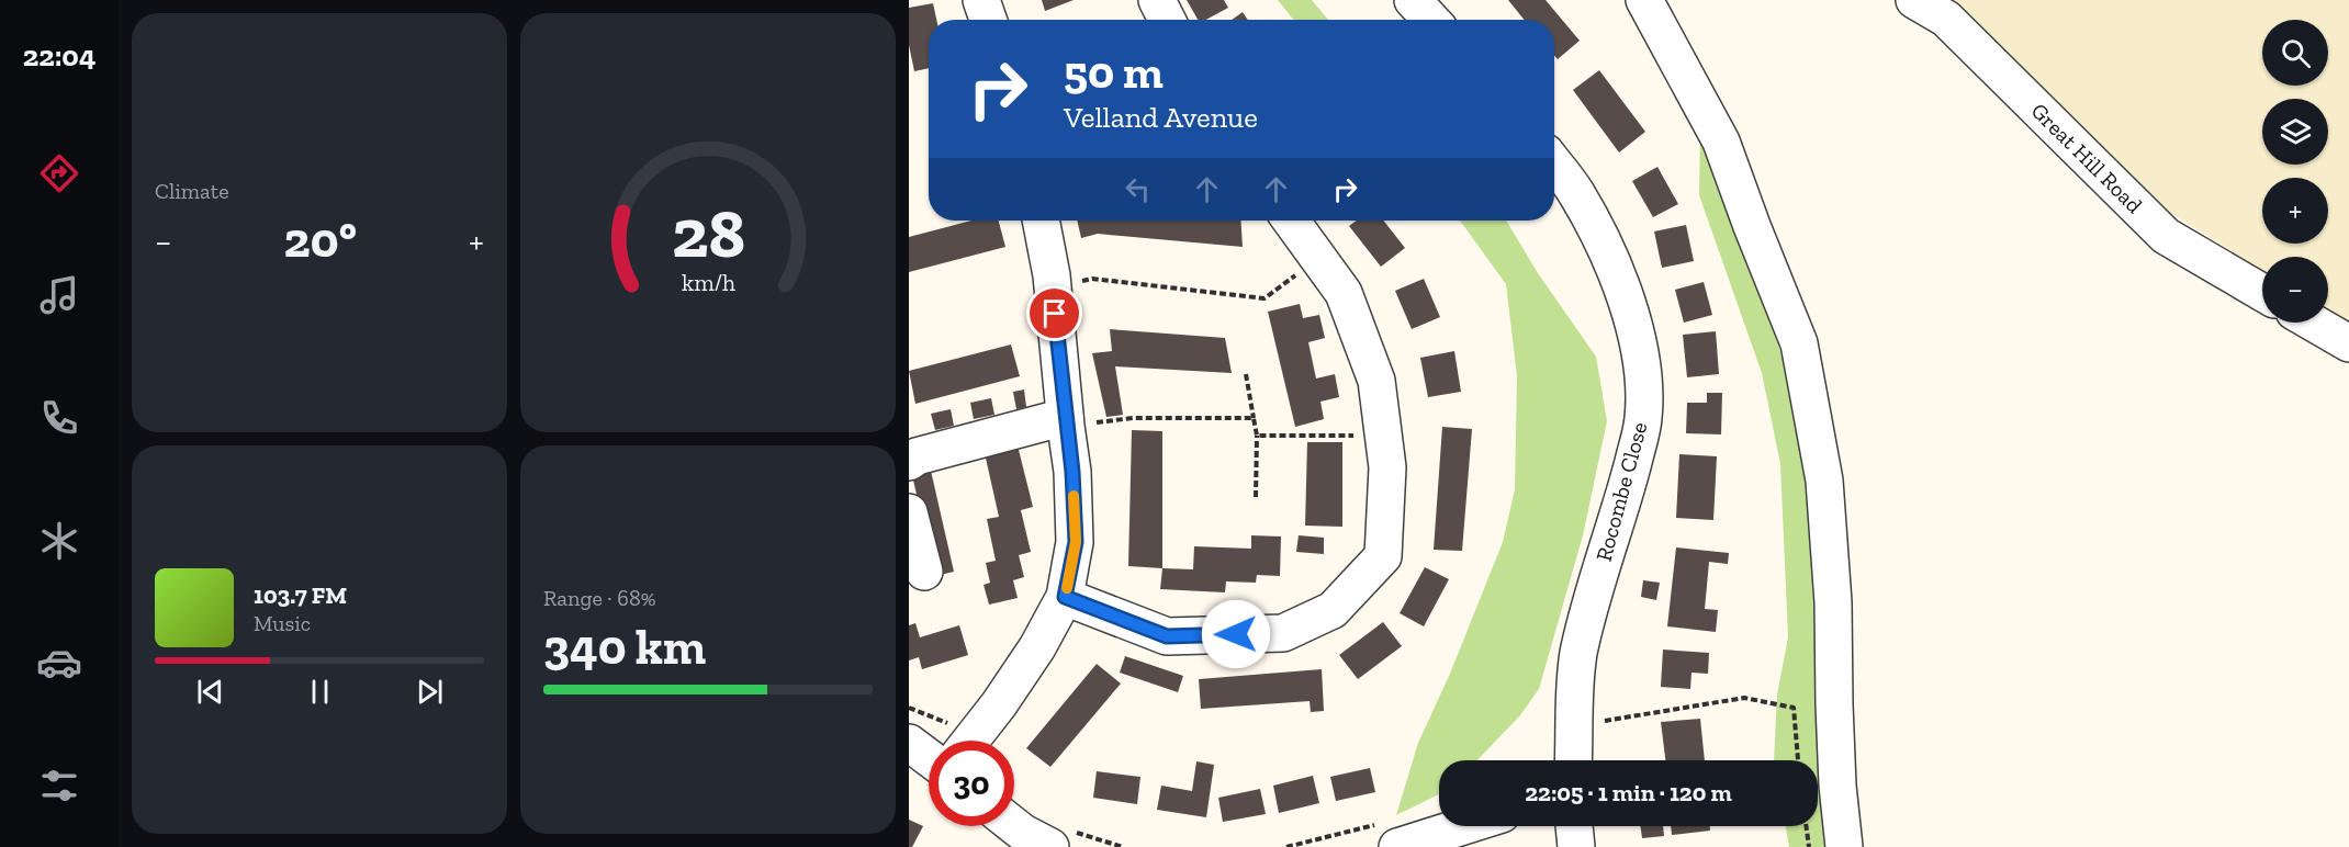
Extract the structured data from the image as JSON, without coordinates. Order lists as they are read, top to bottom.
{
  "streets": {
    "street": ["Great Hill Road", "Rocombe Close"]
  },
  "page": {
    "tabs": "22:04",
    "tile": [
      "Climate",
      ["Range · 68%", "340 km"]
    ],
    "map_buttons": ["+", "−"],
    "turn": ["50 m", "Velland Avenue"],
    "heat": ["−", "20°", "+"],
    "song": ["103.7 FM", "Music"],
    "limit": "30",
    "trip": "22:05 · 1 min · 120 m",
    "gauge": ["28", "km/h"]
  }
}
